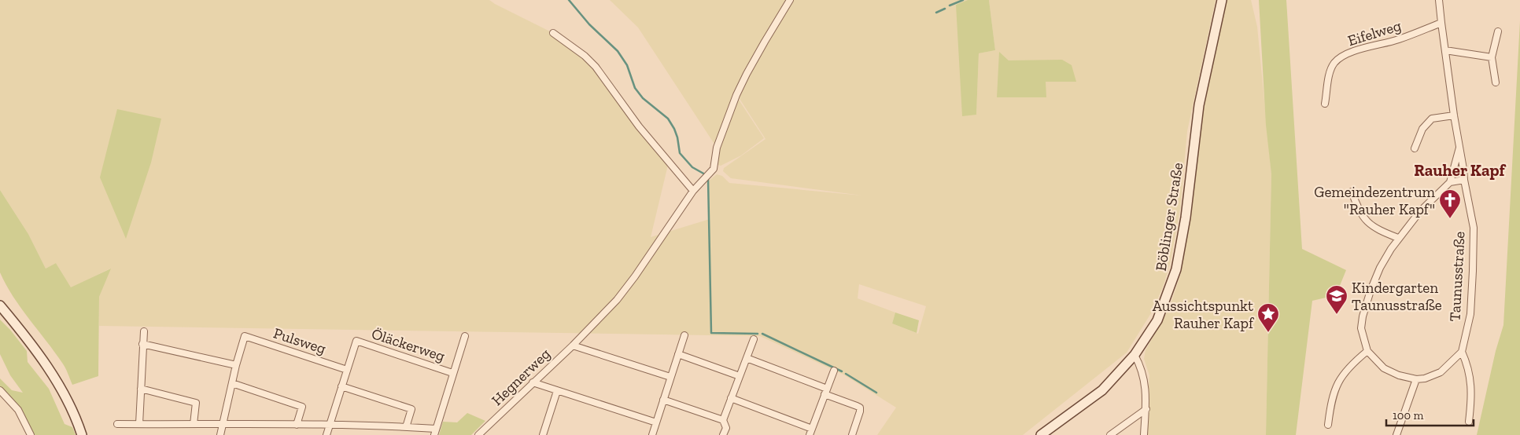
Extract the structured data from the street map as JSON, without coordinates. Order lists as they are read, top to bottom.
{
  "streets": {
    "main road": ["Böblinger Straße"],
    "street": [
      "Eifelweg",
      "Taunusstraße",
      "Pulsweg",
      "Öläckerweg",
      "Hegnerweg"
    ]
  },
  "crossings": [
    ["Eifelweg", "Taunusstraße"],
    ["Pulsweg", "Öläckerweg"]
  ],
  "districts": ["Rauher Kapf"],
  "places": {
    "church": ["Gemeindezentrum \"Rauher Kapf\""],
    "school or university": ["Kindergarten Taunusstraße"],
    "place": ["Aussichtspunkt Rauher Kapf"]
  },
  "scale_bar": "100 m"
}
